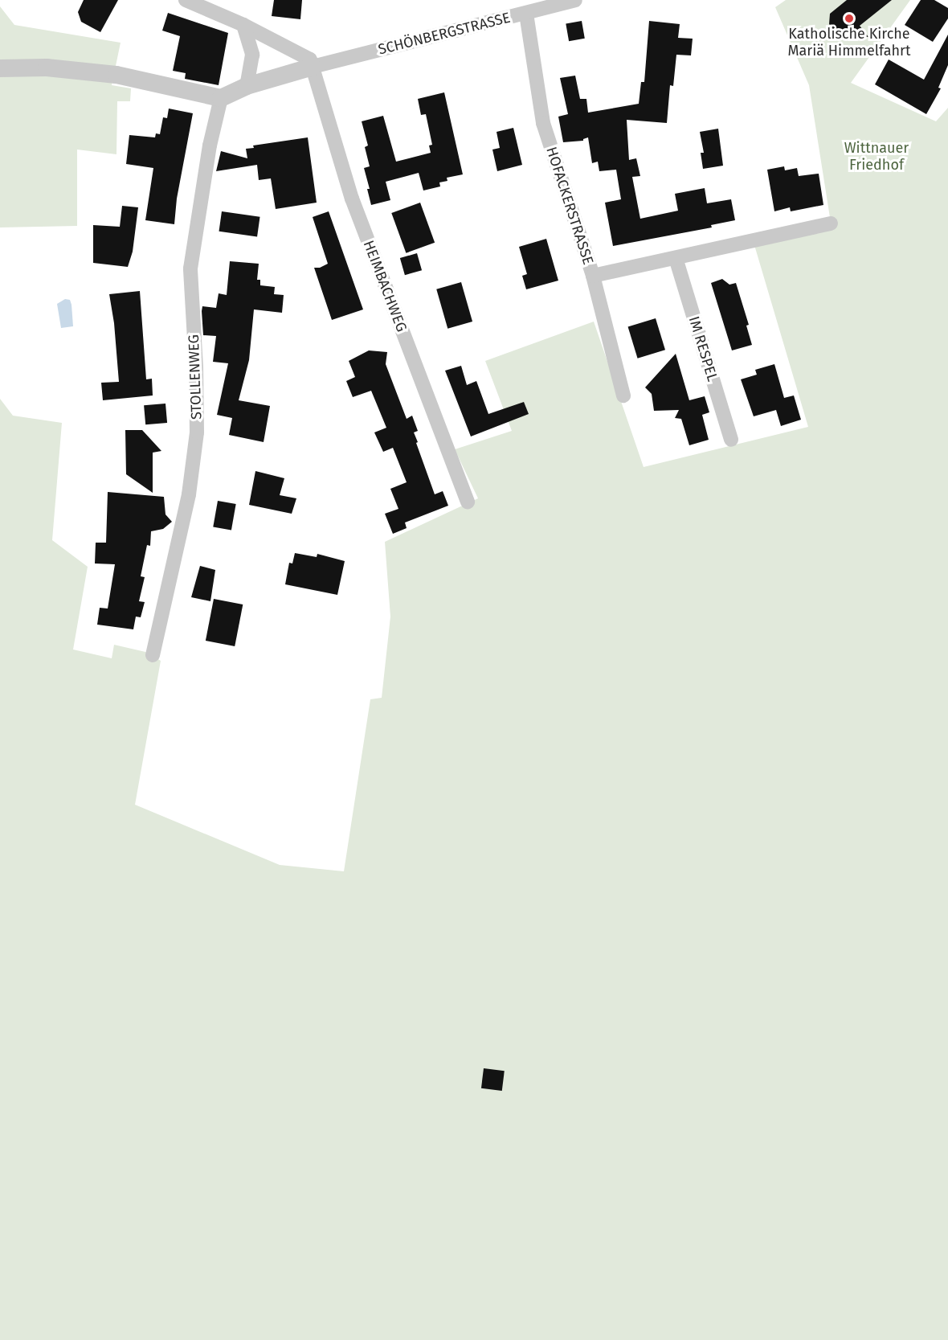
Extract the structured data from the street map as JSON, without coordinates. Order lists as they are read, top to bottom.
{
  "streets": {
    "street": [
      "SCHÖNBERGSTRASSE",
      "HOFACKERSTRASSE",
      "HEIMBACHWEG",
      "IM RESPEL",
      "STOLLENWEG"
    ]
  },
  "crossings": [
    ["SCHÖNBERGSTRASSE", "HOFACKERSTRASSE"],
    ["SCHÖNBERGSTRASSE", "HEIMBACHWEG"]
  ],
  "parks": ["Wittnauer Friedhof"],
  "places": ["Katholische Kirche Mariä Himmelfahrt"]
}
